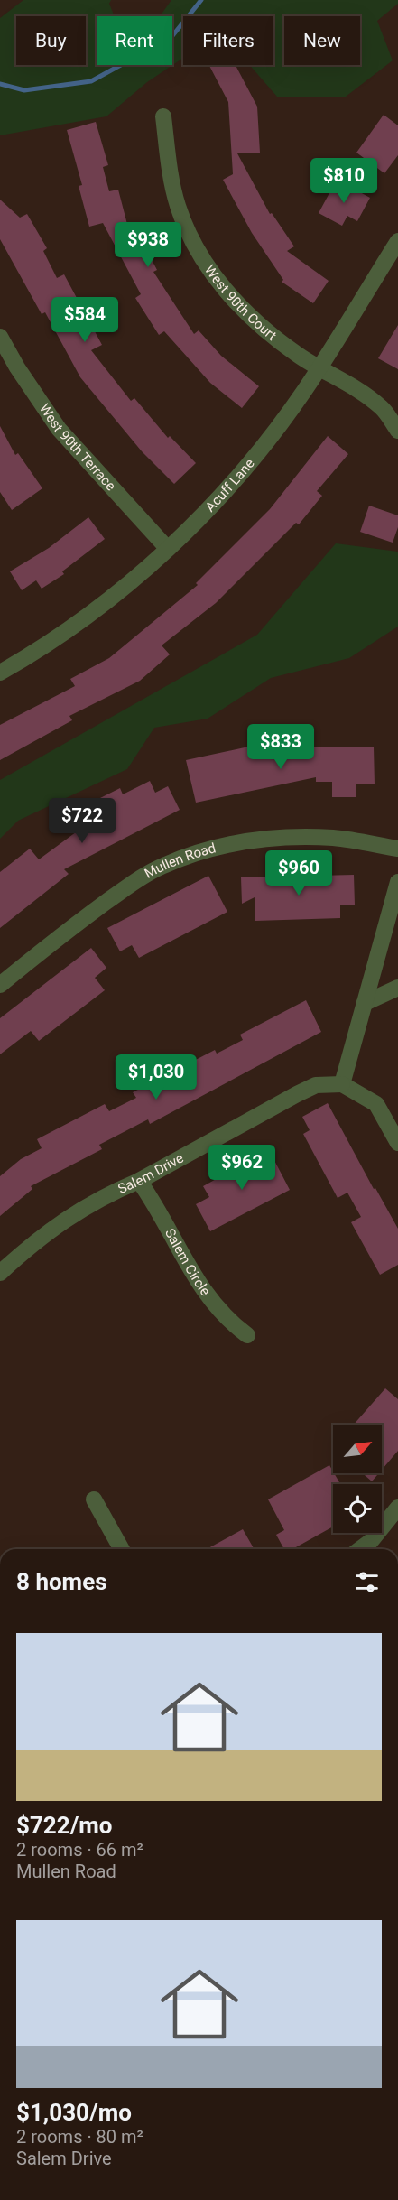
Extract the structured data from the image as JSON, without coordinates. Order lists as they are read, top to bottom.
{
  "streets": {
    "street": [
      "West 90th Court",
      "West 90th Terrace",
      "Acuff Lane",
      "Mullen Road",
      "Salem Drive",
      "Salem Circle"
    ]
  },
  "crossings": [
    ["West 90th Court", "Acuff Lane"],
    ["West 90th Terrace", "Acuff Lane"],
    ["Salem Drive", "Salem Circle"]
  ],
  "north": "top right",
  "page": {
    "chip": [
      "Buy",
      "Rent",
      "Filters",
      "New"
    ],
    "price": [
      "$810",
      "$938",
      "$584",
      "$833",
      "$722",
      "$960",
      "$1,030",
      "$962"
    ],
    "heading": "8 homes",
    "list": [
      {
        "name": "$722/mo",
        "note": "2 rooms · 66 m² · Mullen Road"
      },
      {
        "name": "$1,030/mo",
        "note": "2 rooms · 80 m² · Salem Drive"
      }
    ]
  }
}
